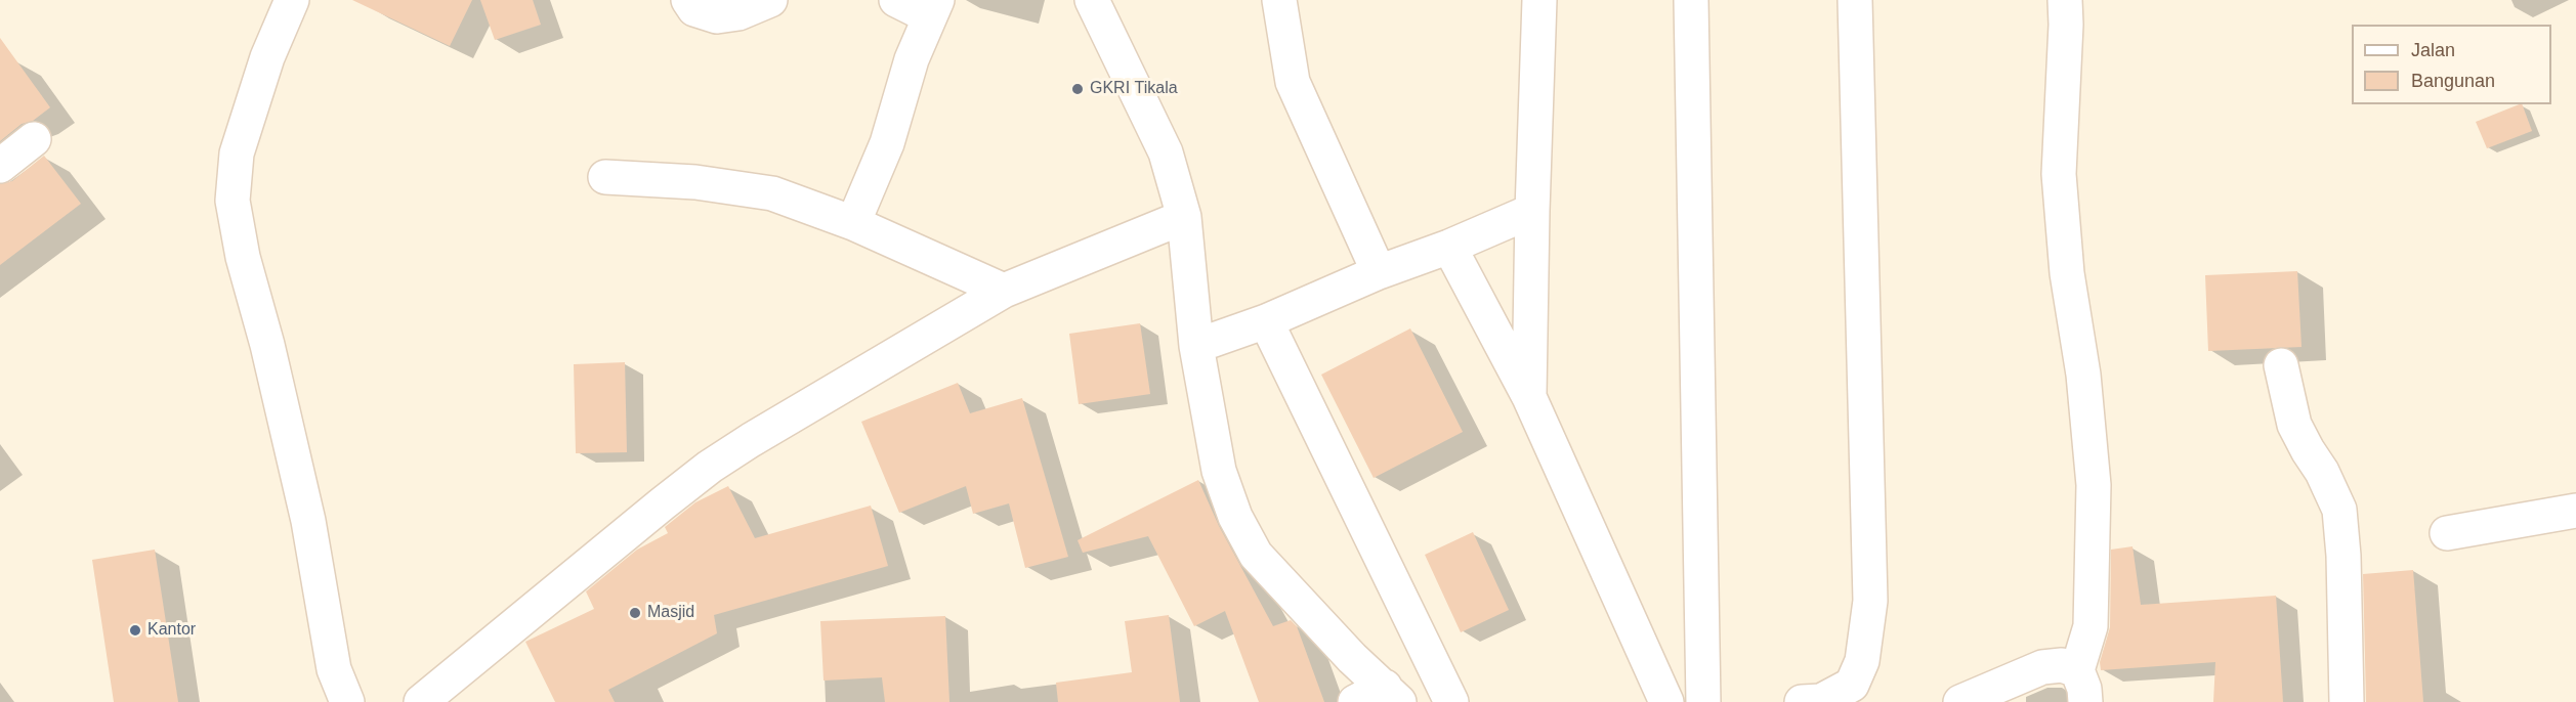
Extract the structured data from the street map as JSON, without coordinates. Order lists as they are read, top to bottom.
{
  "places": ["GKRI Tikala", "Masjid", "Kantor"],
  "legend": ["Jalan", "Bangunan"]
}
